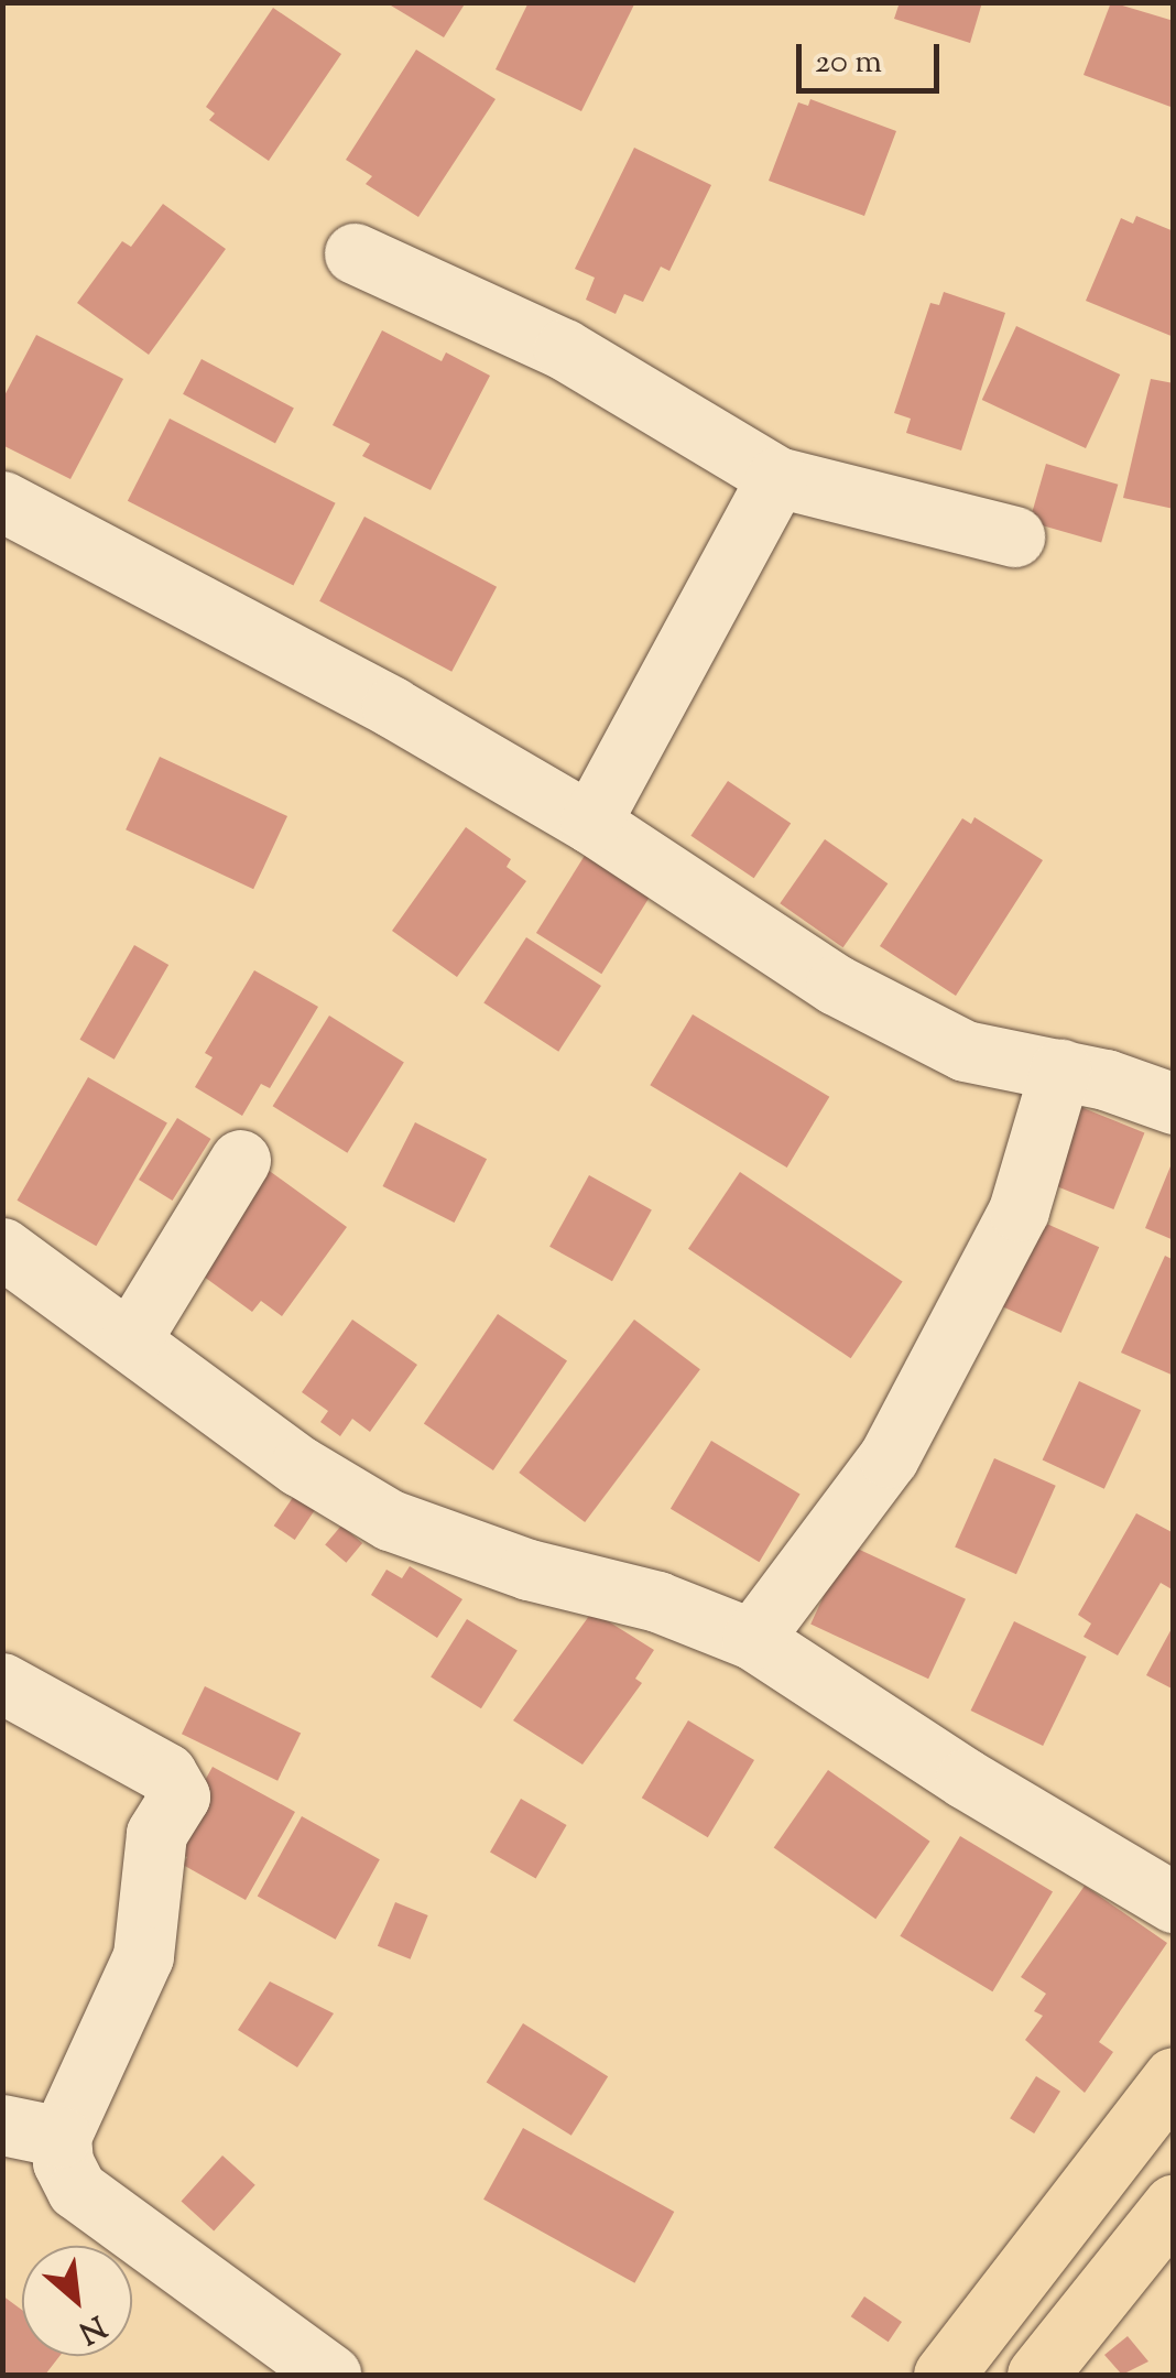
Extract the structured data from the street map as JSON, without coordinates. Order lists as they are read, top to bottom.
{
  "scale_bar": "20 m",
  "north": "bottom right"
}
